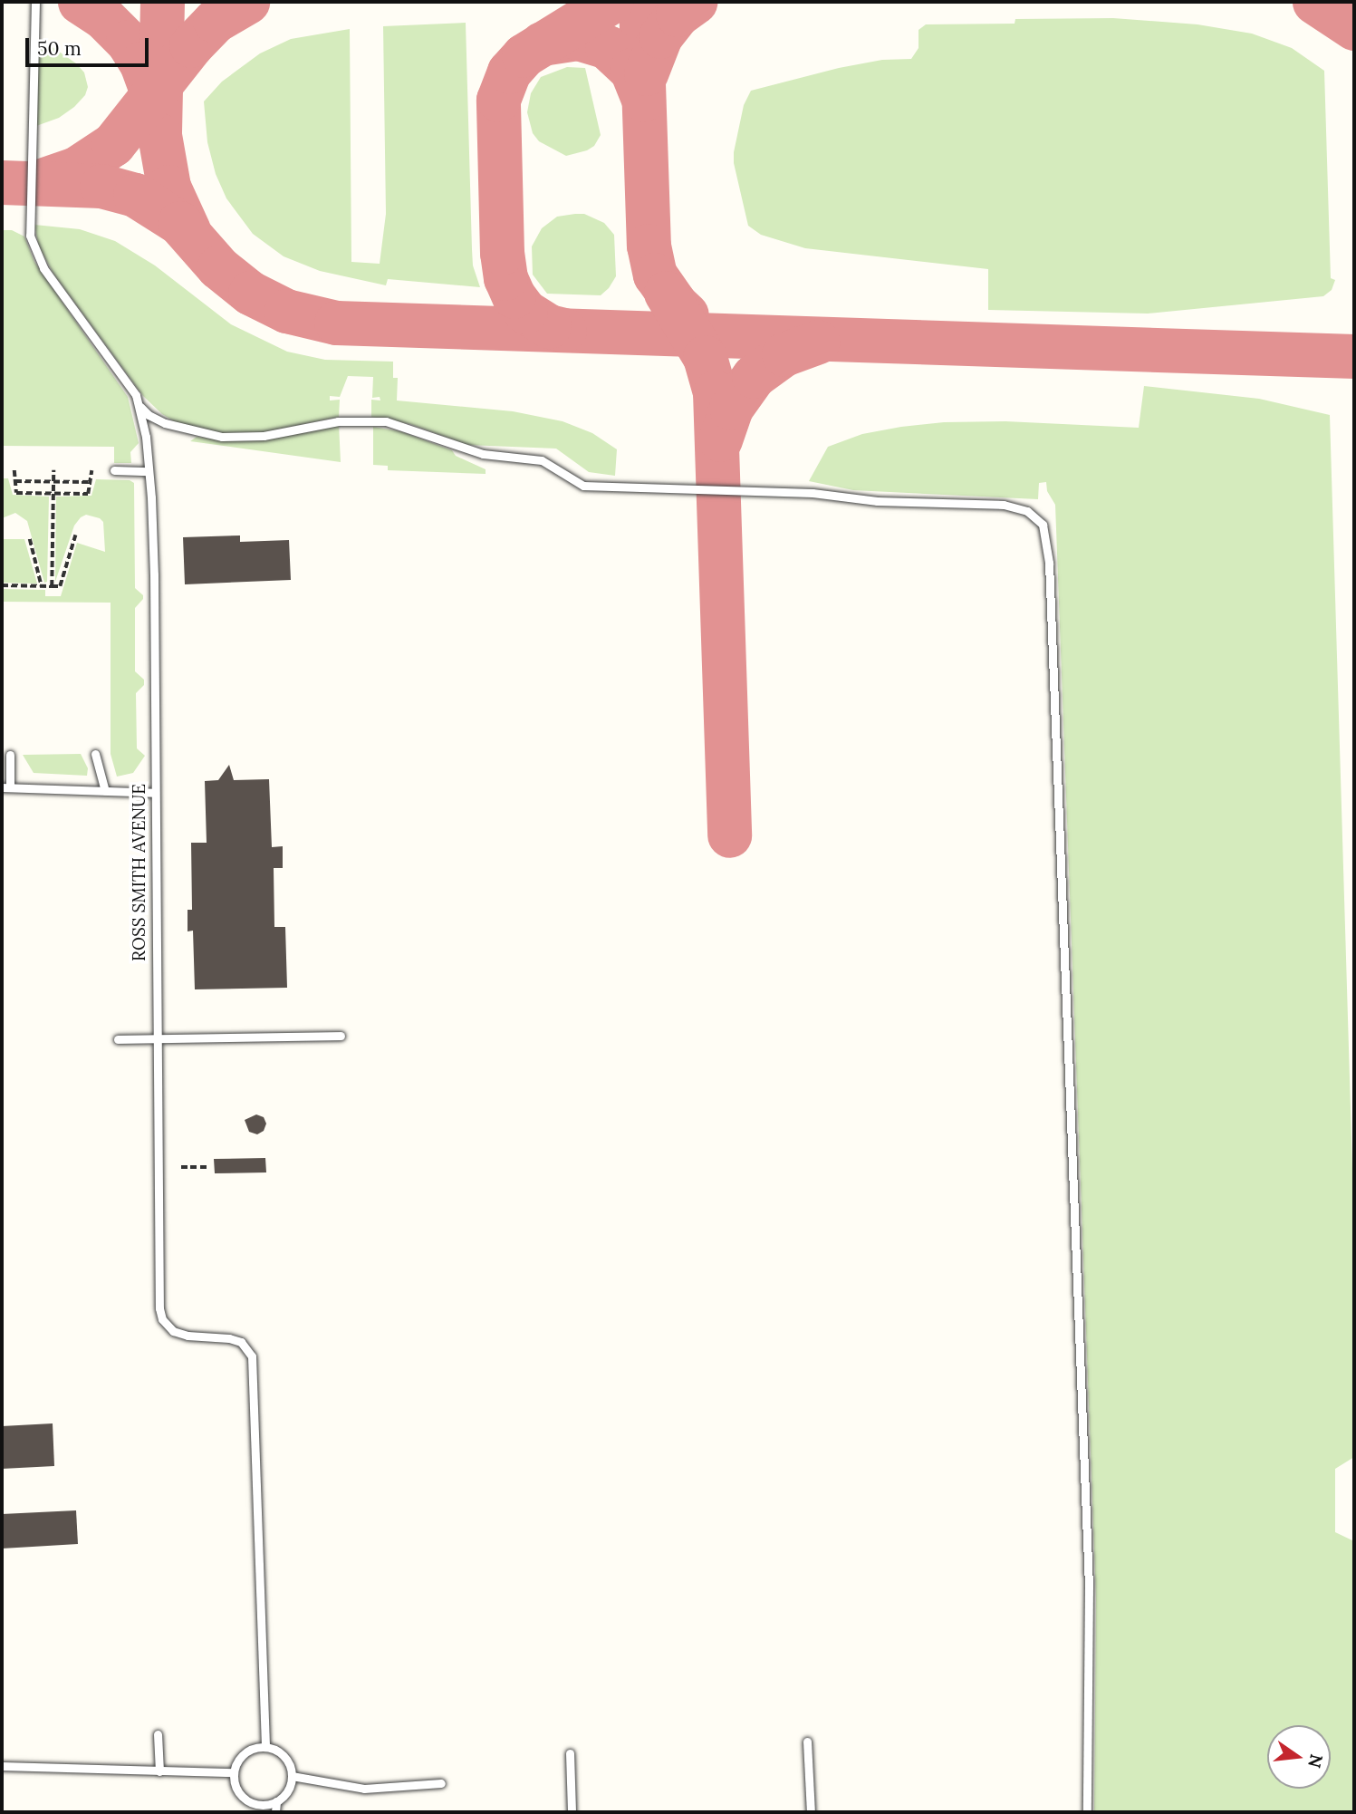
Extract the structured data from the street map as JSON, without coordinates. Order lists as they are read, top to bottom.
{
  "streets": {
    "lane": ["ROSS SMITH AVENUE"]
  },
  "scale_bar": "50 m",
  "north": "right"
}
